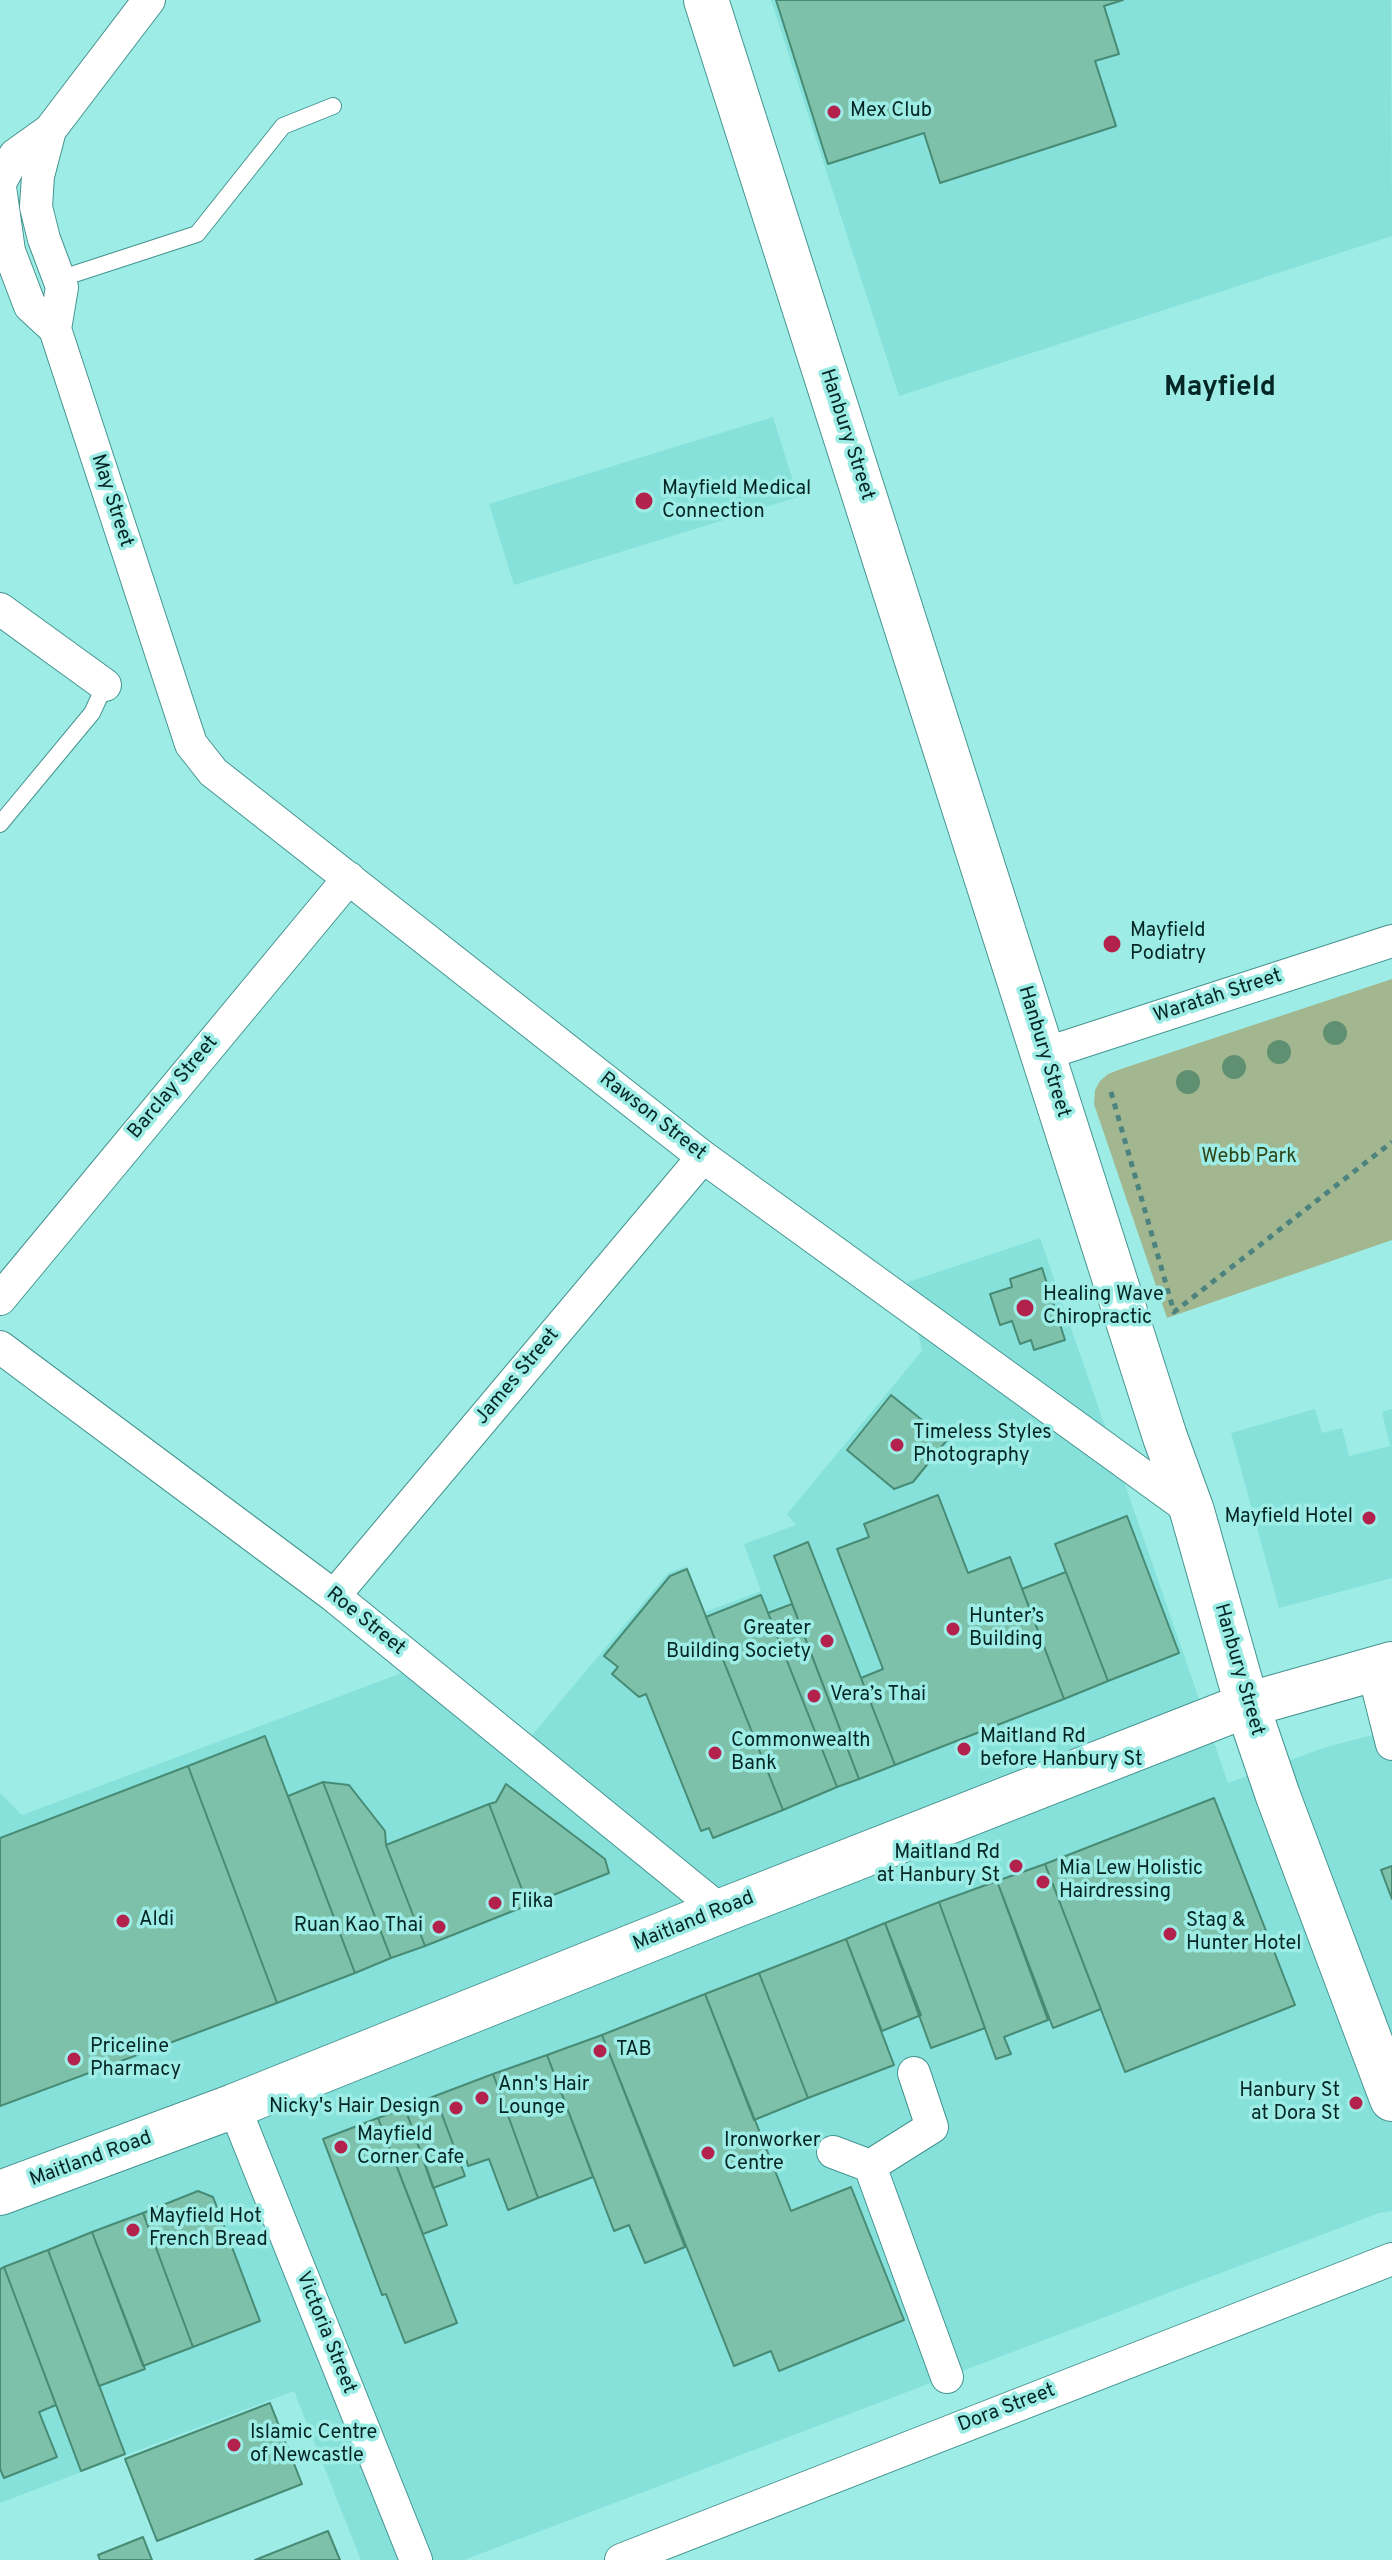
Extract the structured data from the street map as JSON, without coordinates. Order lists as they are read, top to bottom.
{
  "streets": {
    "main road": ["Hanbury Street", "Maitland Road"],
    "street": [
      "May Street",
      "Waratah Street",
      "Barclay Street",
      "Rawson Street",
      "James Street",
      "Roe Street",
      "Victoria Street",
      "Dora Street"
    ]
  },
  "crossings": [
    ["Hanbury Street", "Waratah Street"],
    ["Hanbury Street", "Rawson Street"],
    ["Hanbury Street", "Maitland Road"],
    ["May Street", "Rawson Street"],
    ["Barclay Street", "Rawson Street"],
    ["Rawson Street", "James Street"],
    ["James Street", "Roe Street"],
    ["Roe Street", "Maitland Road"],
    ["Maitland Road", "Victoria Street"]
  ],
  "districts": ["Mayfield"],
  "parks": ["Webb Park"],
  "places": [
    "Mex Club",
    "Mayfield Medical Connection",
    "Mayfield Podiatry",
    "Healing Wave Chiropractic",
    "Timeless Styles Photography",
    "Mayfield Hotel",
    "Hunter’s Building",
    "Greater Building Society",
    "Vera’s Thai",
    "Maitland Rd before Hanbury St",
    "Commonwealth Bank",
    "Maitland Rd at Hanbury St",
    "Mia Lew Holistic Hairdressing",
    "Flika",
    "Aldi",
    "Ruan Kao Thai",
    "Stag & Hunter Hotel",
    "TAB",
    "Priceline Pharmacy",
    "Ann's Hair Lounge",
    "Hanbury St at Dora St",
    "Nicky's Hair Design",
    "Mayfield Corner Cafe",
    "Ironworker Centre",
    "Mayfield Hot French Bread",
    "Islamic Centre of Newcastle"
  ]
}
